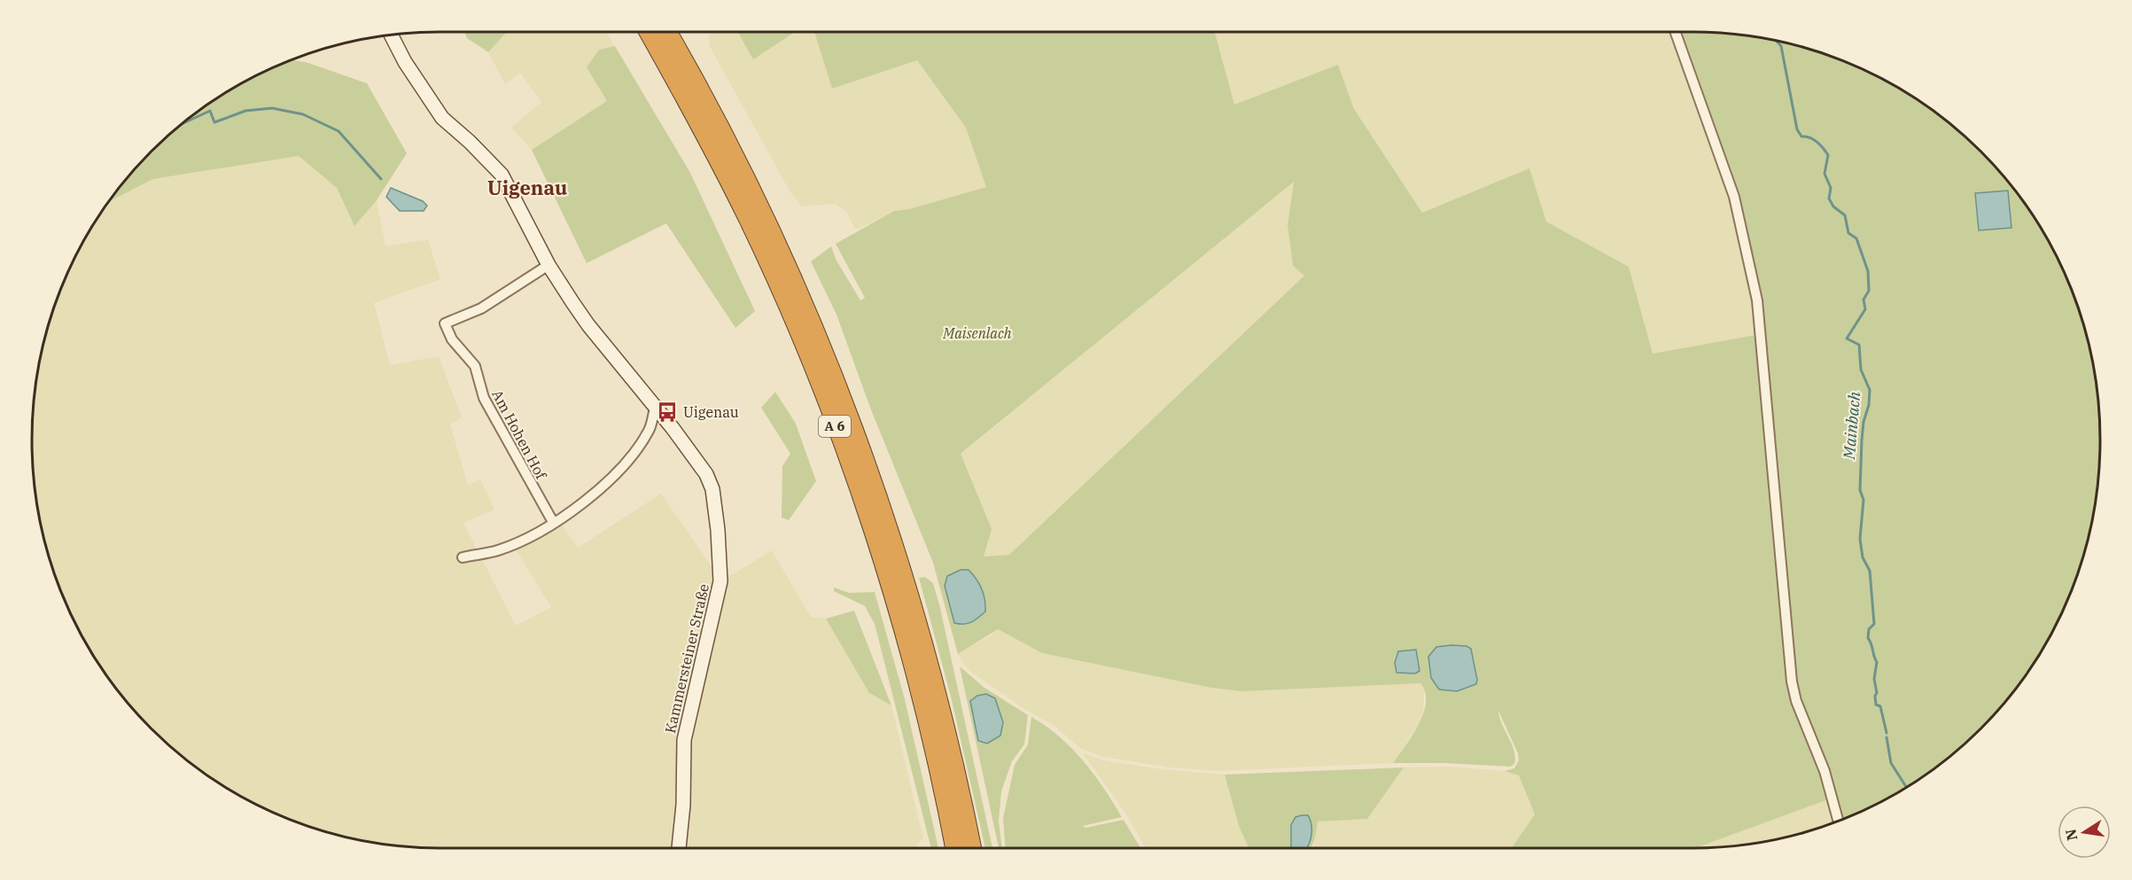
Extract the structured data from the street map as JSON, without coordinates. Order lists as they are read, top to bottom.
{
  "streets": {
    "highway": ["A 6"],
    "street": ["Am Hohen Hof", "Kammersteiner Straße"]
  },
  "crossings": [
    ["Am Hohen Hof", "Kammersteiner Straße"]
  ],
  "districts": ["Uigenau"],
  "water": ["Mainbach"],
  "parks": ["Maisenlach"],
  "places": {
    "bus stop": ["Uigenau"]
  },
  "north": "left"
}
